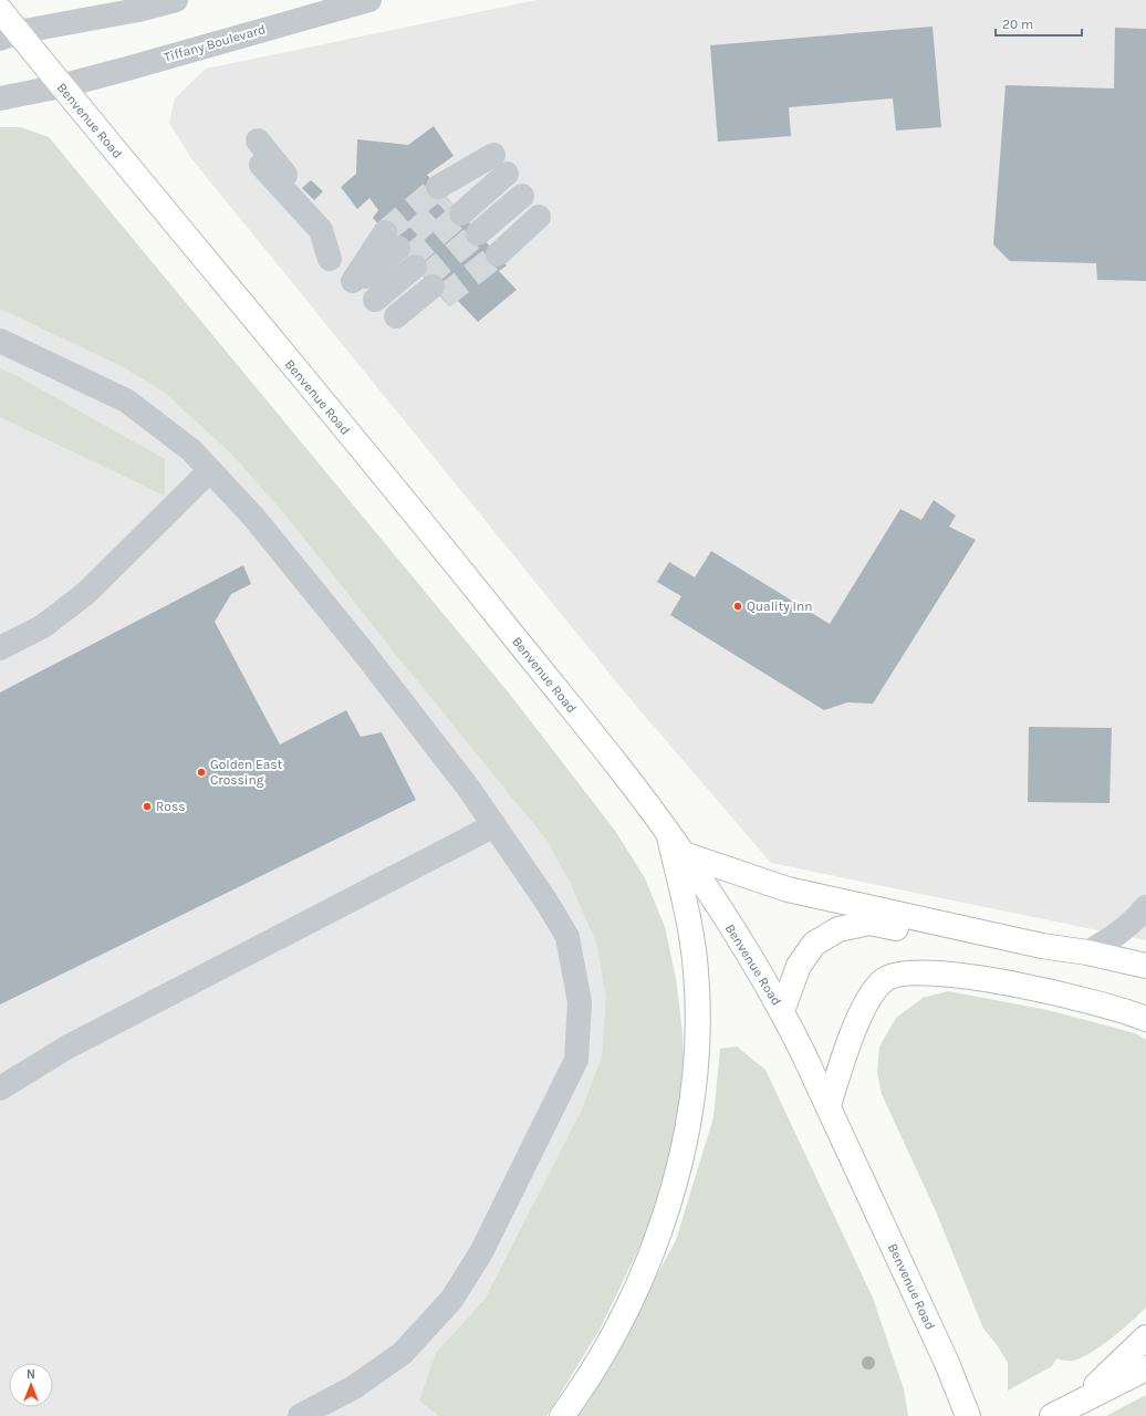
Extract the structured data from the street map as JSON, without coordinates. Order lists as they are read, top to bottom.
{
  "streets": {
    "main road": ["Benvenue Road"],
    "street": ["Tiffany Boulevard"]
  },
  "crossings": [
    ["Tiffany Boulevard", "Benvenue Road"]
  ],
  "places": ["Quality Inn", "Golden East Crossing", "Ross"],
  "scale_bar": "20 m",
  "north": "top"
}
